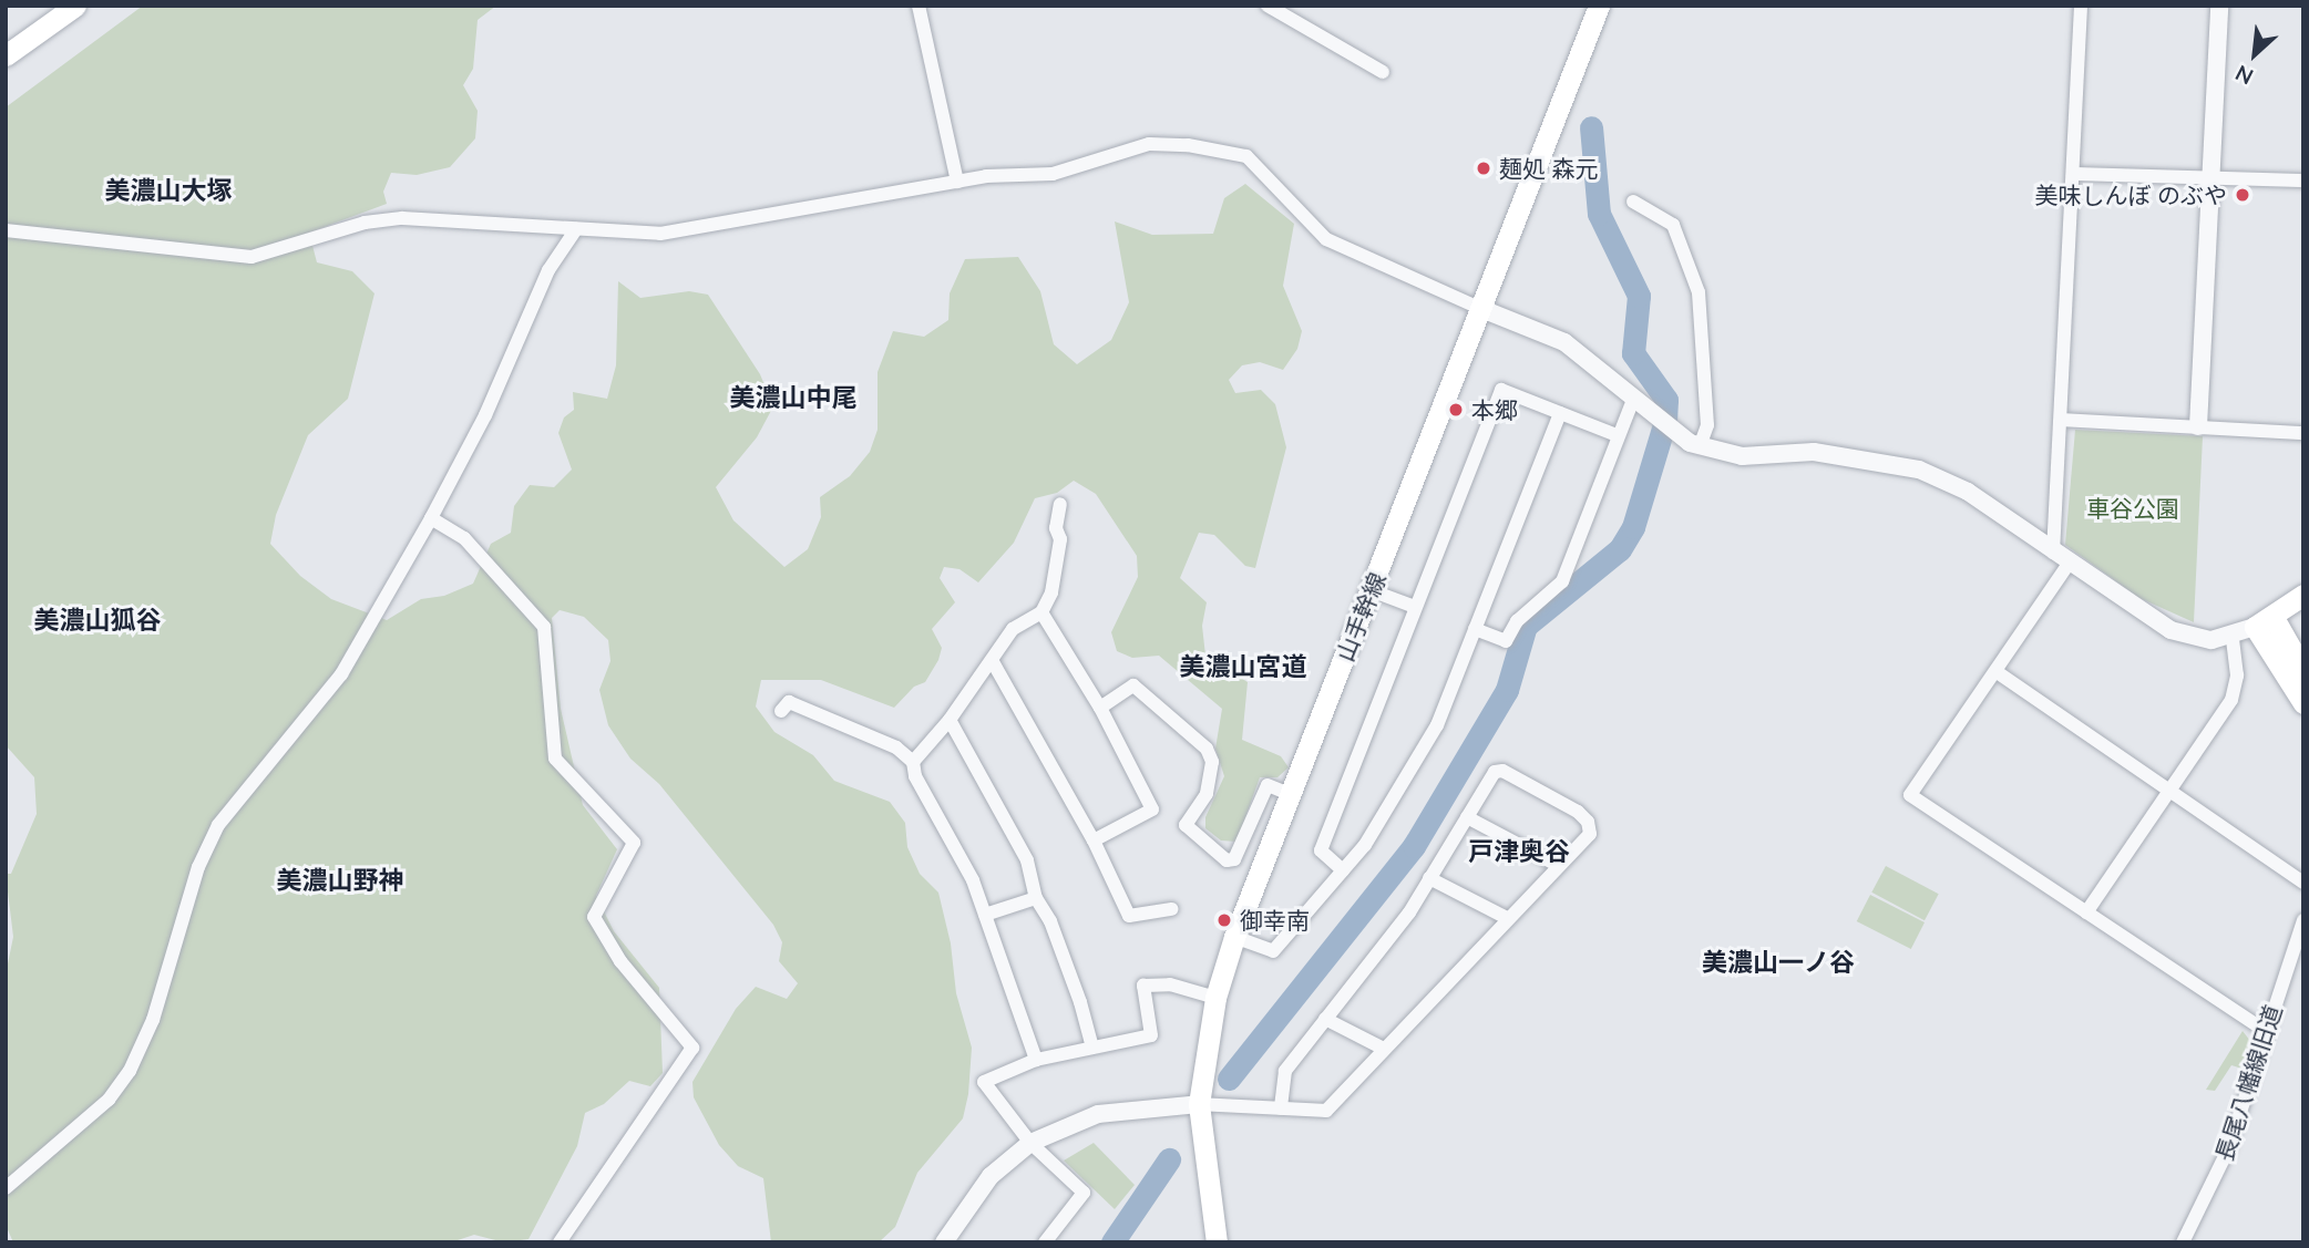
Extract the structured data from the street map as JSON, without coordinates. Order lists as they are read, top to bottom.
{
  "streets": {
    "main road": ["山手幹線"],
    "street": ["長尾八幡線旧道"]
  },
  "districts": [
    "美濃山大塚",
    "美濃山中尾",
    "美濃山狐谷",
    "美濃山宮道",
    "戸津奥谷",
    "美濃山野神",
    "美濃山一ノ谷"
  ],
  "parks": ["車谷公園"],
  "places": [
    "麺処 森元",
    "美味しんぼ のぶや",
    "本郷",
    "御幸南"
  ],
  "north": "bottom left"
}
